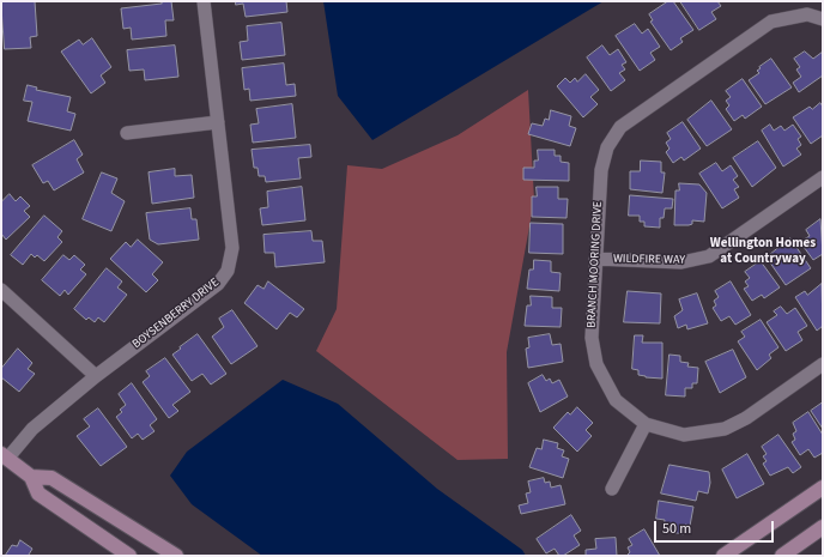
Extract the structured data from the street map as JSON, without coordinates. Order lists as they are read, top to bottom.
{
  "streets": {
    "street": ["WILDFIRE WAY", "BRANCH MOORING DRIVE", "BOYSENBERRY DRIVE"]
  },
  "crossings": [
    ["WILDFIRE WAY", "BRANCH MOORING DRIVE"]
  ],
  "districts": ["Wellington Homes at Countryway"],
  "scale_bar": "50 m"
}
